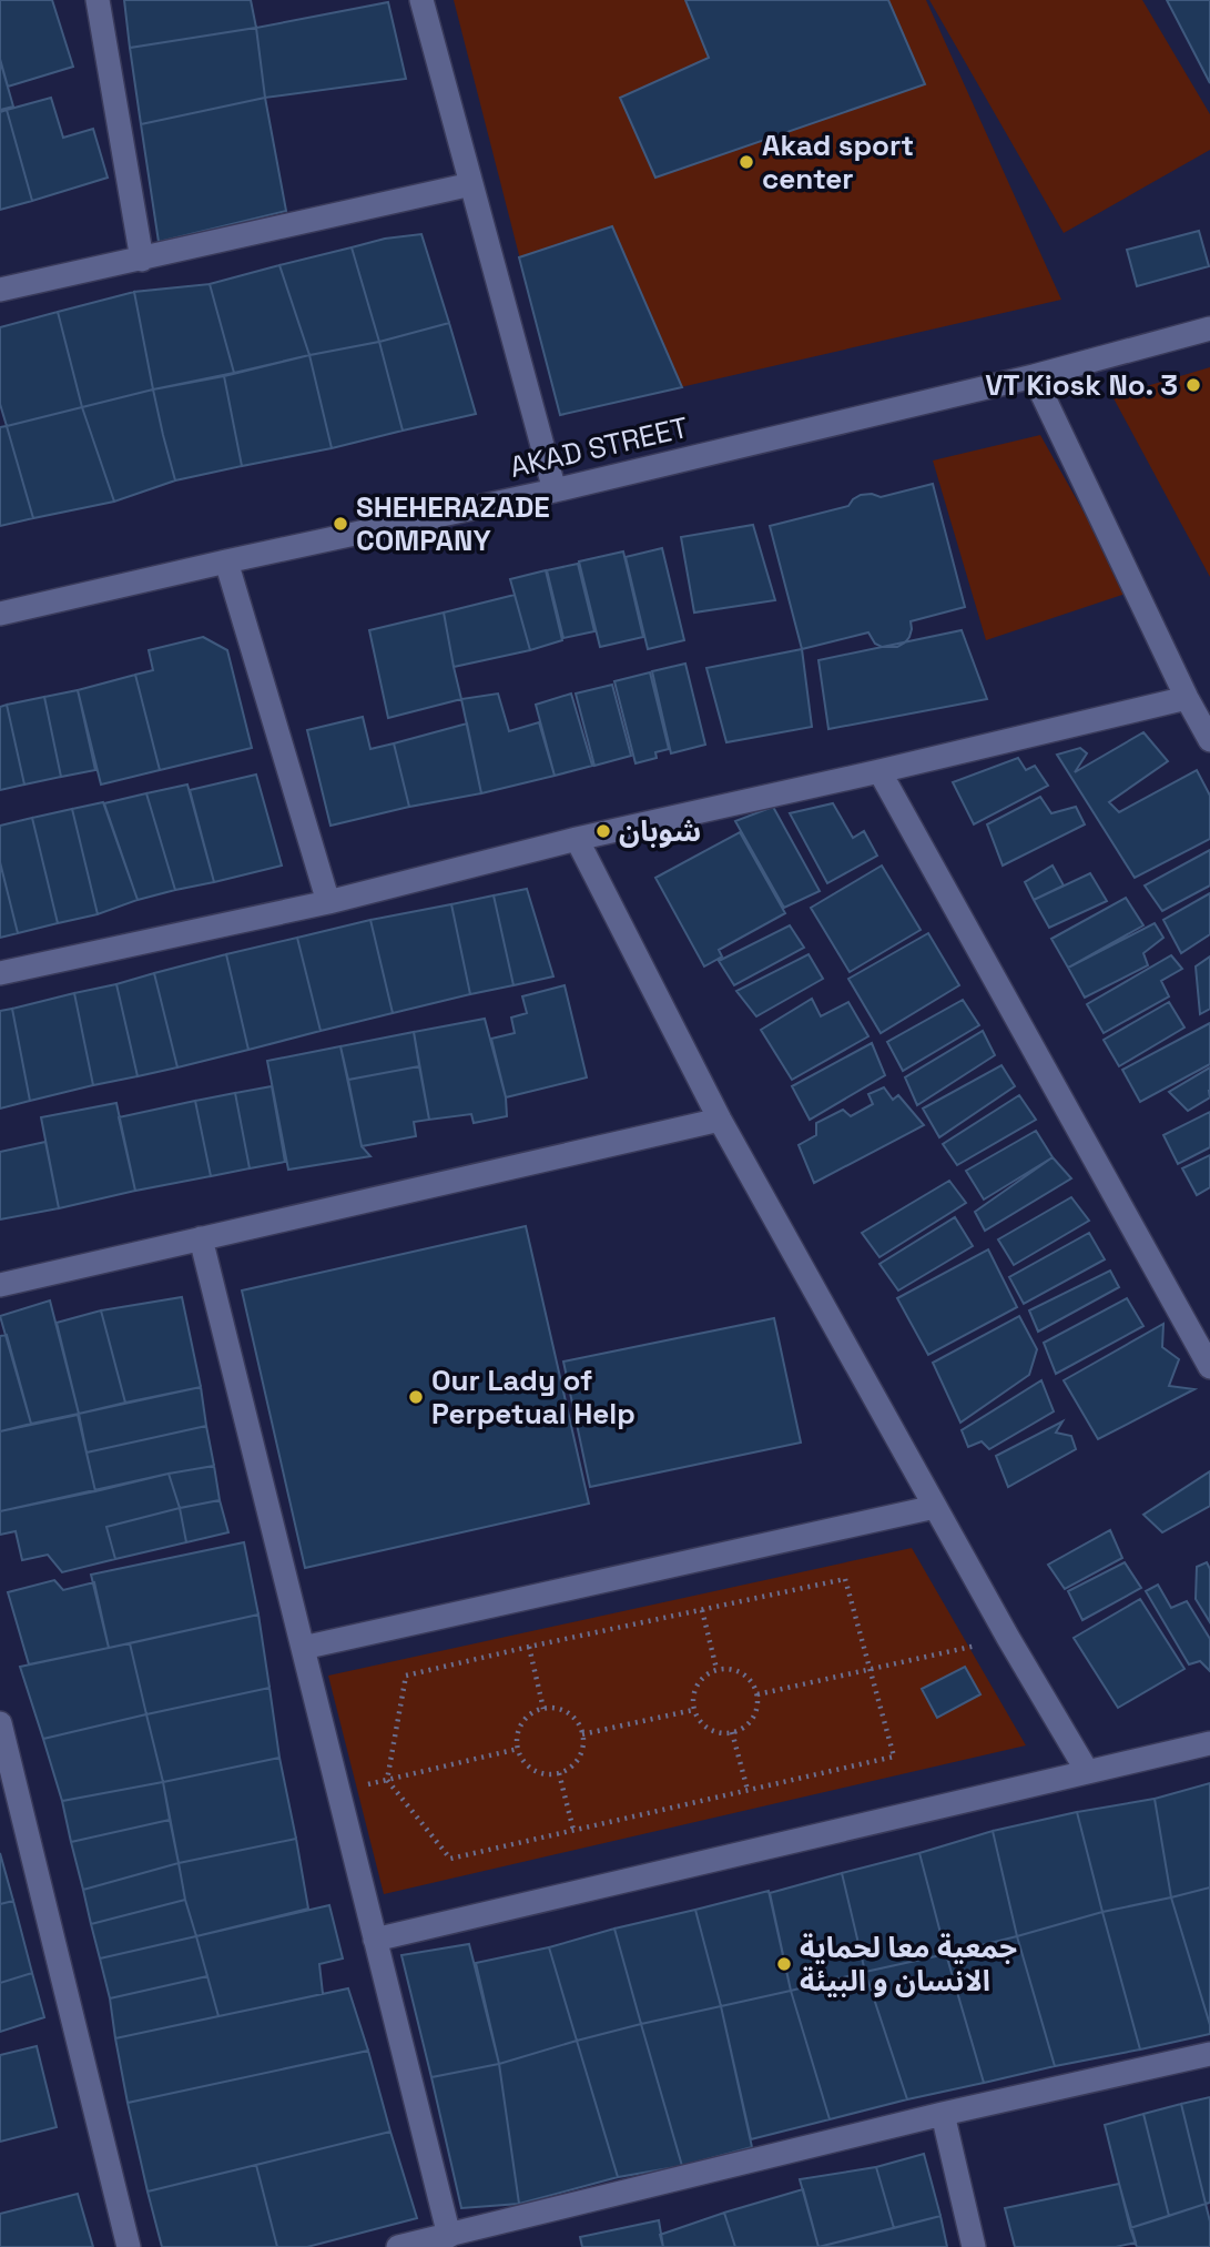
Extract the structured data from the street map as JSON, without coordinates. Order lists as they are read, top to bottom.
{
  "streets": {
    "street": ["AKAD STREET"]
  },
  "places": [
    "Akad sport center",
    "VT Kiosk No. 3",
    "SHEHERAZADE COMPANY",
    "شوبان",
    "Our Lady of Perpetual Help",
    "جمعية معا لحماية الانسان و البيئة"
  ]
}
